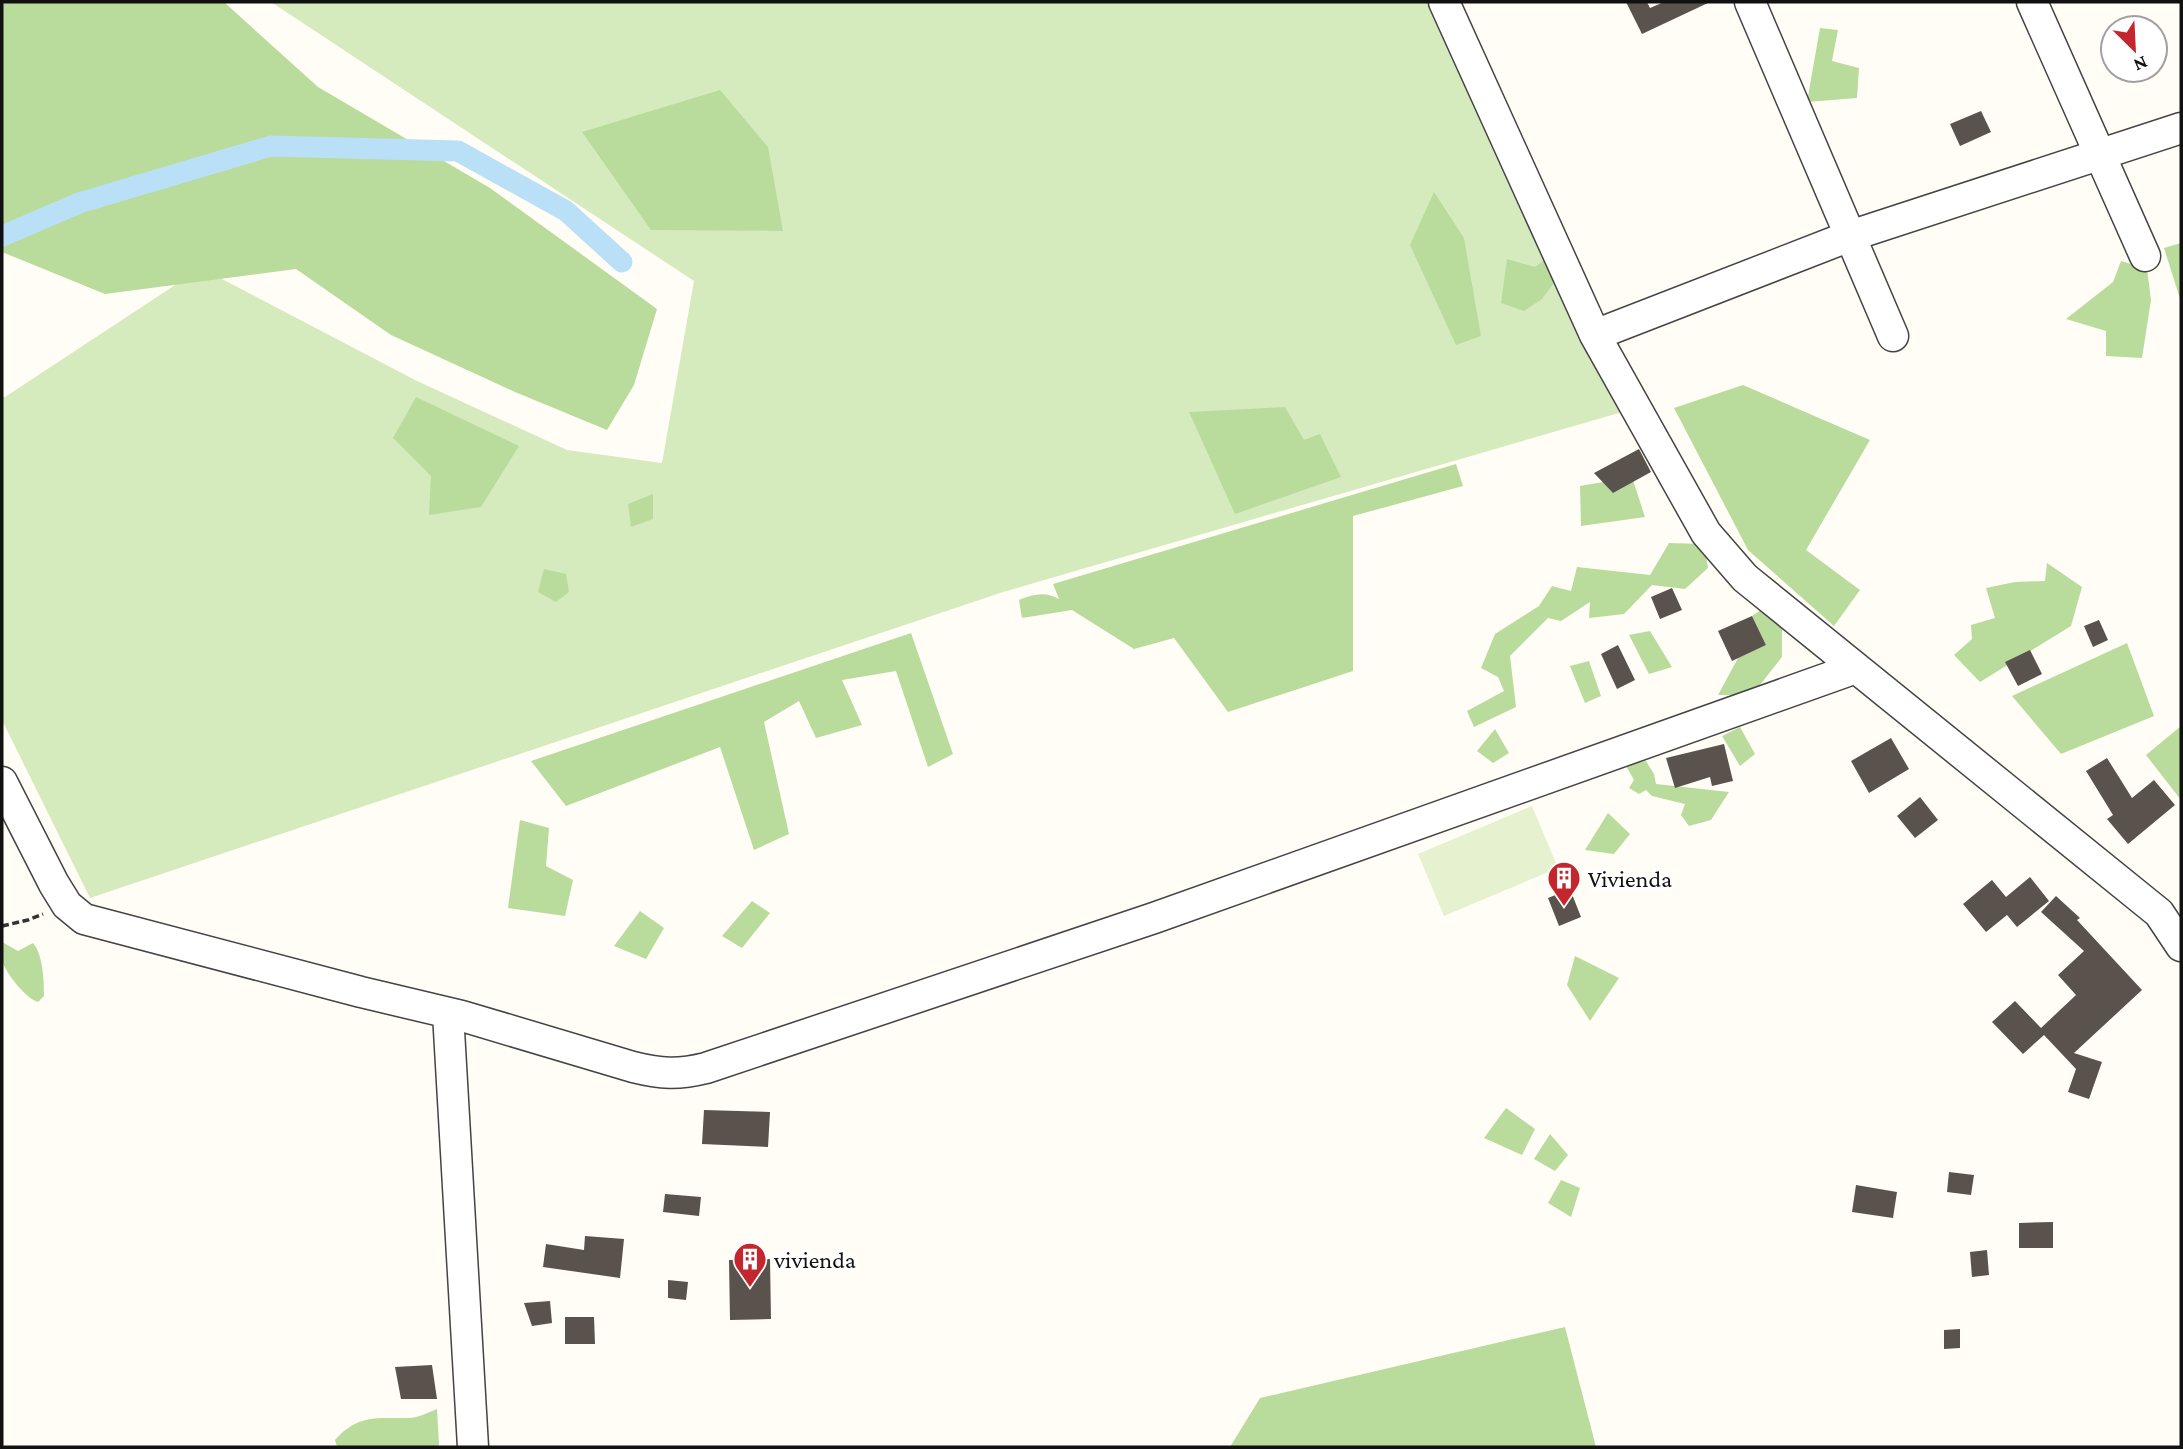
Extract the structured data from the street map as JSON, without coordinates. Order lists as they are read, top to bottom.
{
  "places": {
    "building": ["Vivienda", "vivienda"]
  },
  "north": "bottom right"
}
